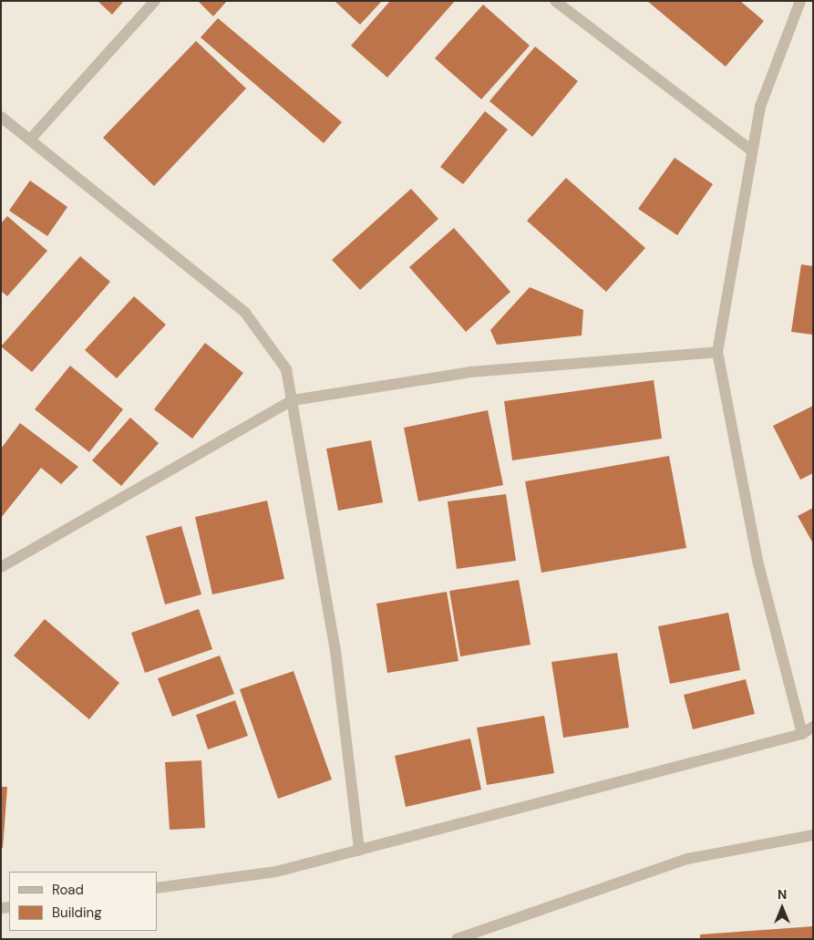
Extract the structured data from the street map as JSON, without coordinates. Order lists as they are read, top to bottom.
{
  "legend": ["Road", "Building"],
  "north": "top"
}
